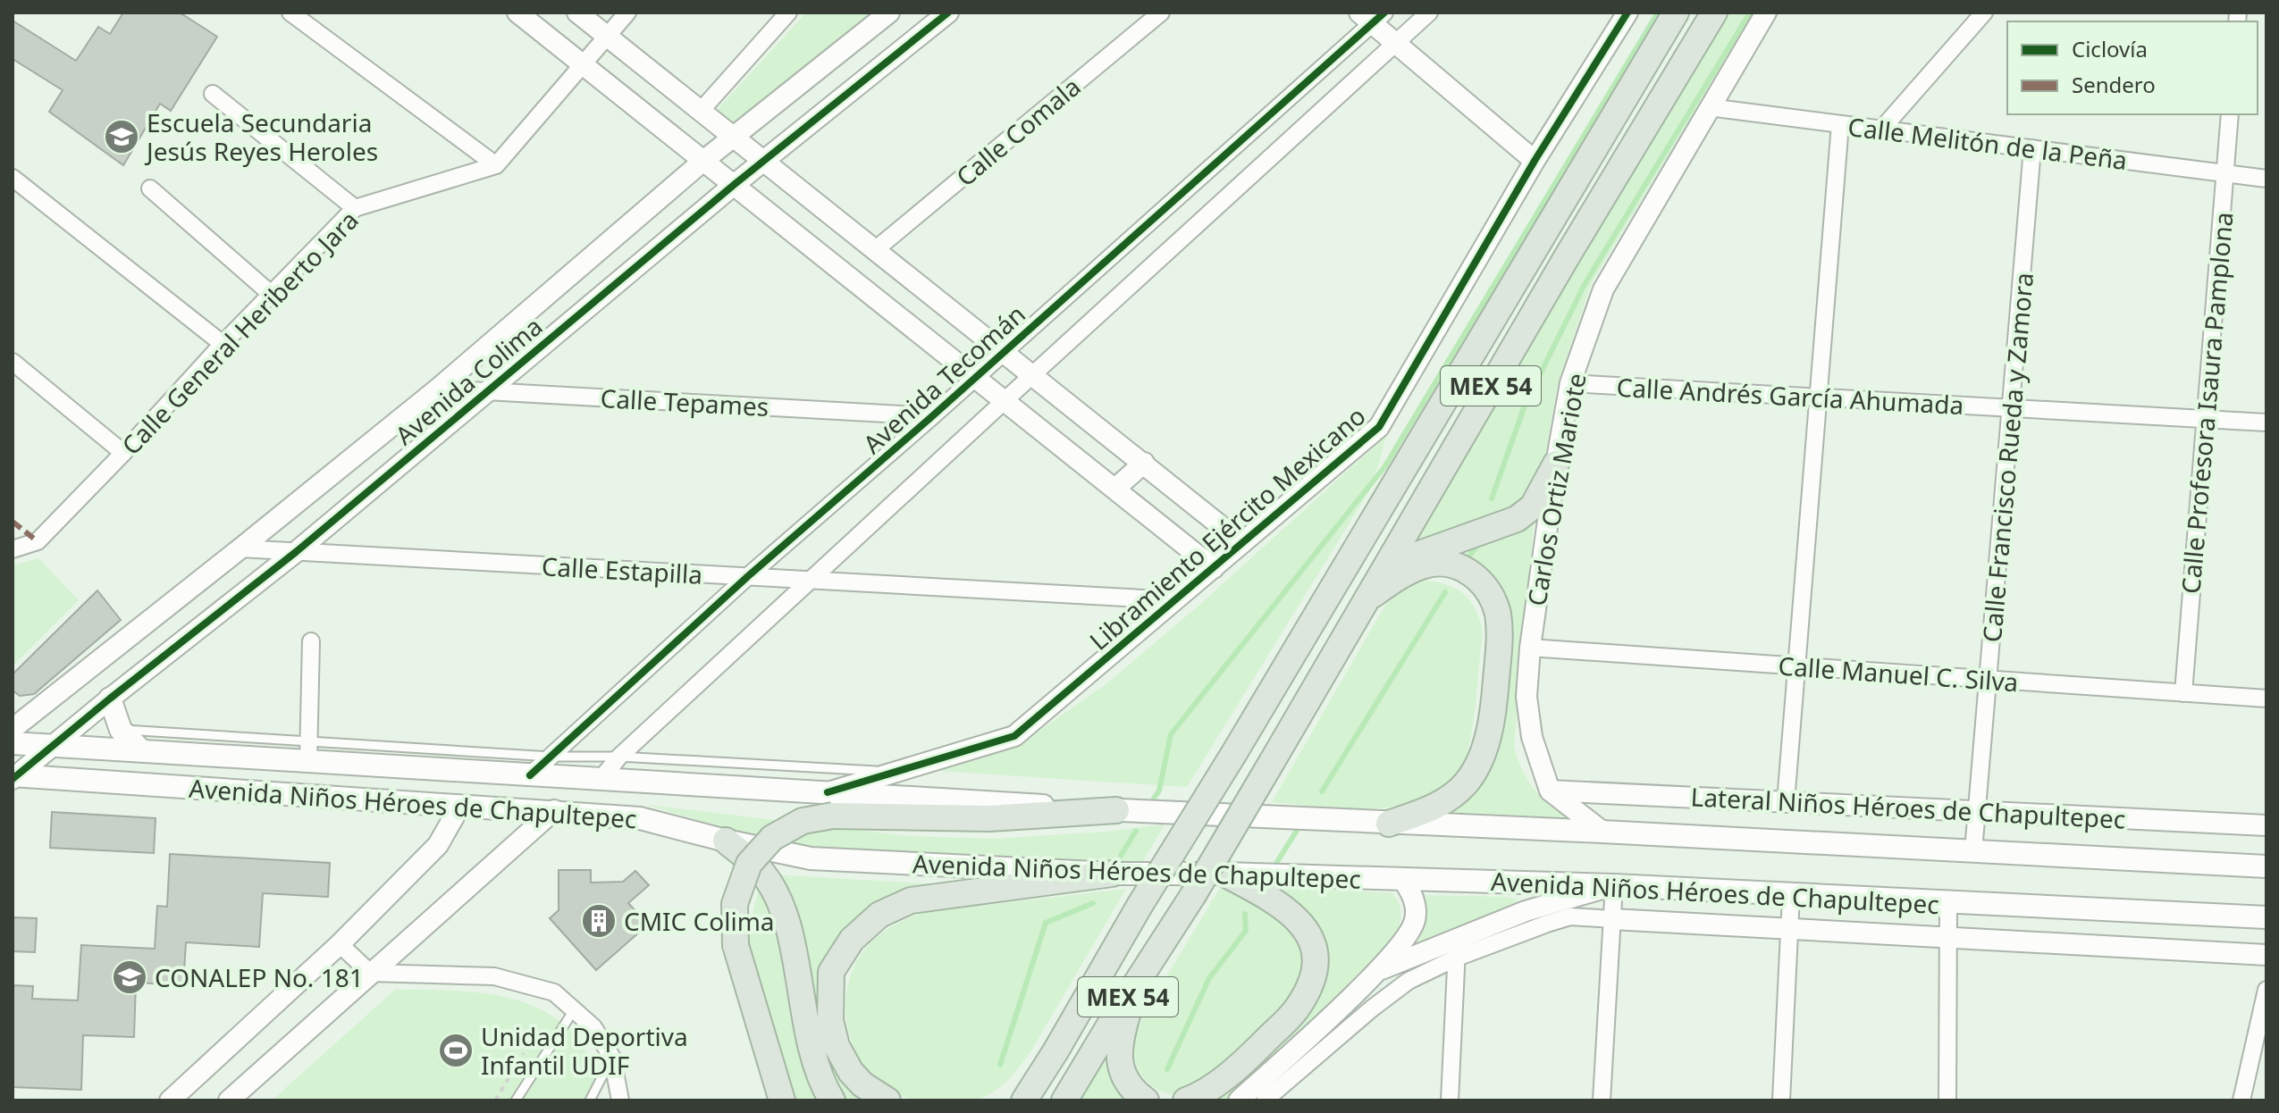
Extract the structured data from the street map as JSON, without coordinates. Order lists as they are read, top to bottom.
{
  "streets": {
    "highway": ["MEX 54"],
    "main road": ["Avenida Niños Héroes de Chapultepec"],
    "street": [
      "Calle Comala",
      "Calle Melitón de la Peña",
      "Calle General Heriberto Jara",
      "Avenida Tecomán",
      "Avenida Colima",
      "Calle Andrés García Ahumada",
      "Calle Tepames",
      "Calle Profesora Isaura Pamplona",
      "Calle Francisco Rueda y Zamora",
      "Carlos Ortiz Mariote",
      "Libramiento Ejército Mexicano",
      "Calle Estapilla",
      "Calle Manuel C. Silva",
      "Lateral Niños Héroes de Chapultepec"
    ]
  },
  "crossings": [
    ["Calle Melitón de la Peña", "Calle Profesora Isaura Pamplona"],
    ["Calle Melitón de la Peña", "Calle Francisco Rueda y Zamora"],
    ["Calle Melitón de la Peña", "Carlos Ortiz Mariote"],
    ["Avenida Tecomán", "Calle Tepames"],
    ["Avenida Tecomán", "Calle Estapilla"],
    ["Avenida Tecomán", "Avenida Niños Héroes de Chapultepec"],
    ["Avenida Colima", "Calle Tepames"],
    ["Avenida Colima", "Calle Estapilla"],
    ["Avenida Colima", "Avenida Niños Héroes de Chapultepec"],
    ["Calle Andrés García Ahumada", "Calle Profesora Isaura Pamplona"],
    ["Calle Andrés García Ahumada", "Calle Francisco Rueda y Zamora"],
    ["Calle Andrés García Ahumada", "Carlos Ortiz Mariote"],
    ["Calle Profesora Isaura Pamplona", "Calle Manuel C. Silva"],
    ["Calle Francisco Rueda y Zamora", "Calle Manuel C. Silva"],
    ["Calle Francisco Rueda y Zamora", "Lateral Niños Héroes de Chapultepec"],
    ["Carlos Ortiz Mariote", "Calle Manuel C. Silva"],
    ["Carlos Ortiz Mariote", "Lateral Niños Héroes de Chapultepec"],
    ["Libramiento Ejército Mexicano", "Calle Estapilla"],
    ["Libramiento Ejército Mexicano", "Avenida Niños Héroes de Chapultepec"]
  ],
  "places": {
    "school or university": ["Escuela Secundaria Jesús Reyes Heroles", "CONALEP No. 181"],
    "building": ["CMIC Colima"],
    "sports": ["Unidad Deportiva Infantil UDIF"]
  },
  "legend": ["Ciclovía", "Sendero"]
}
